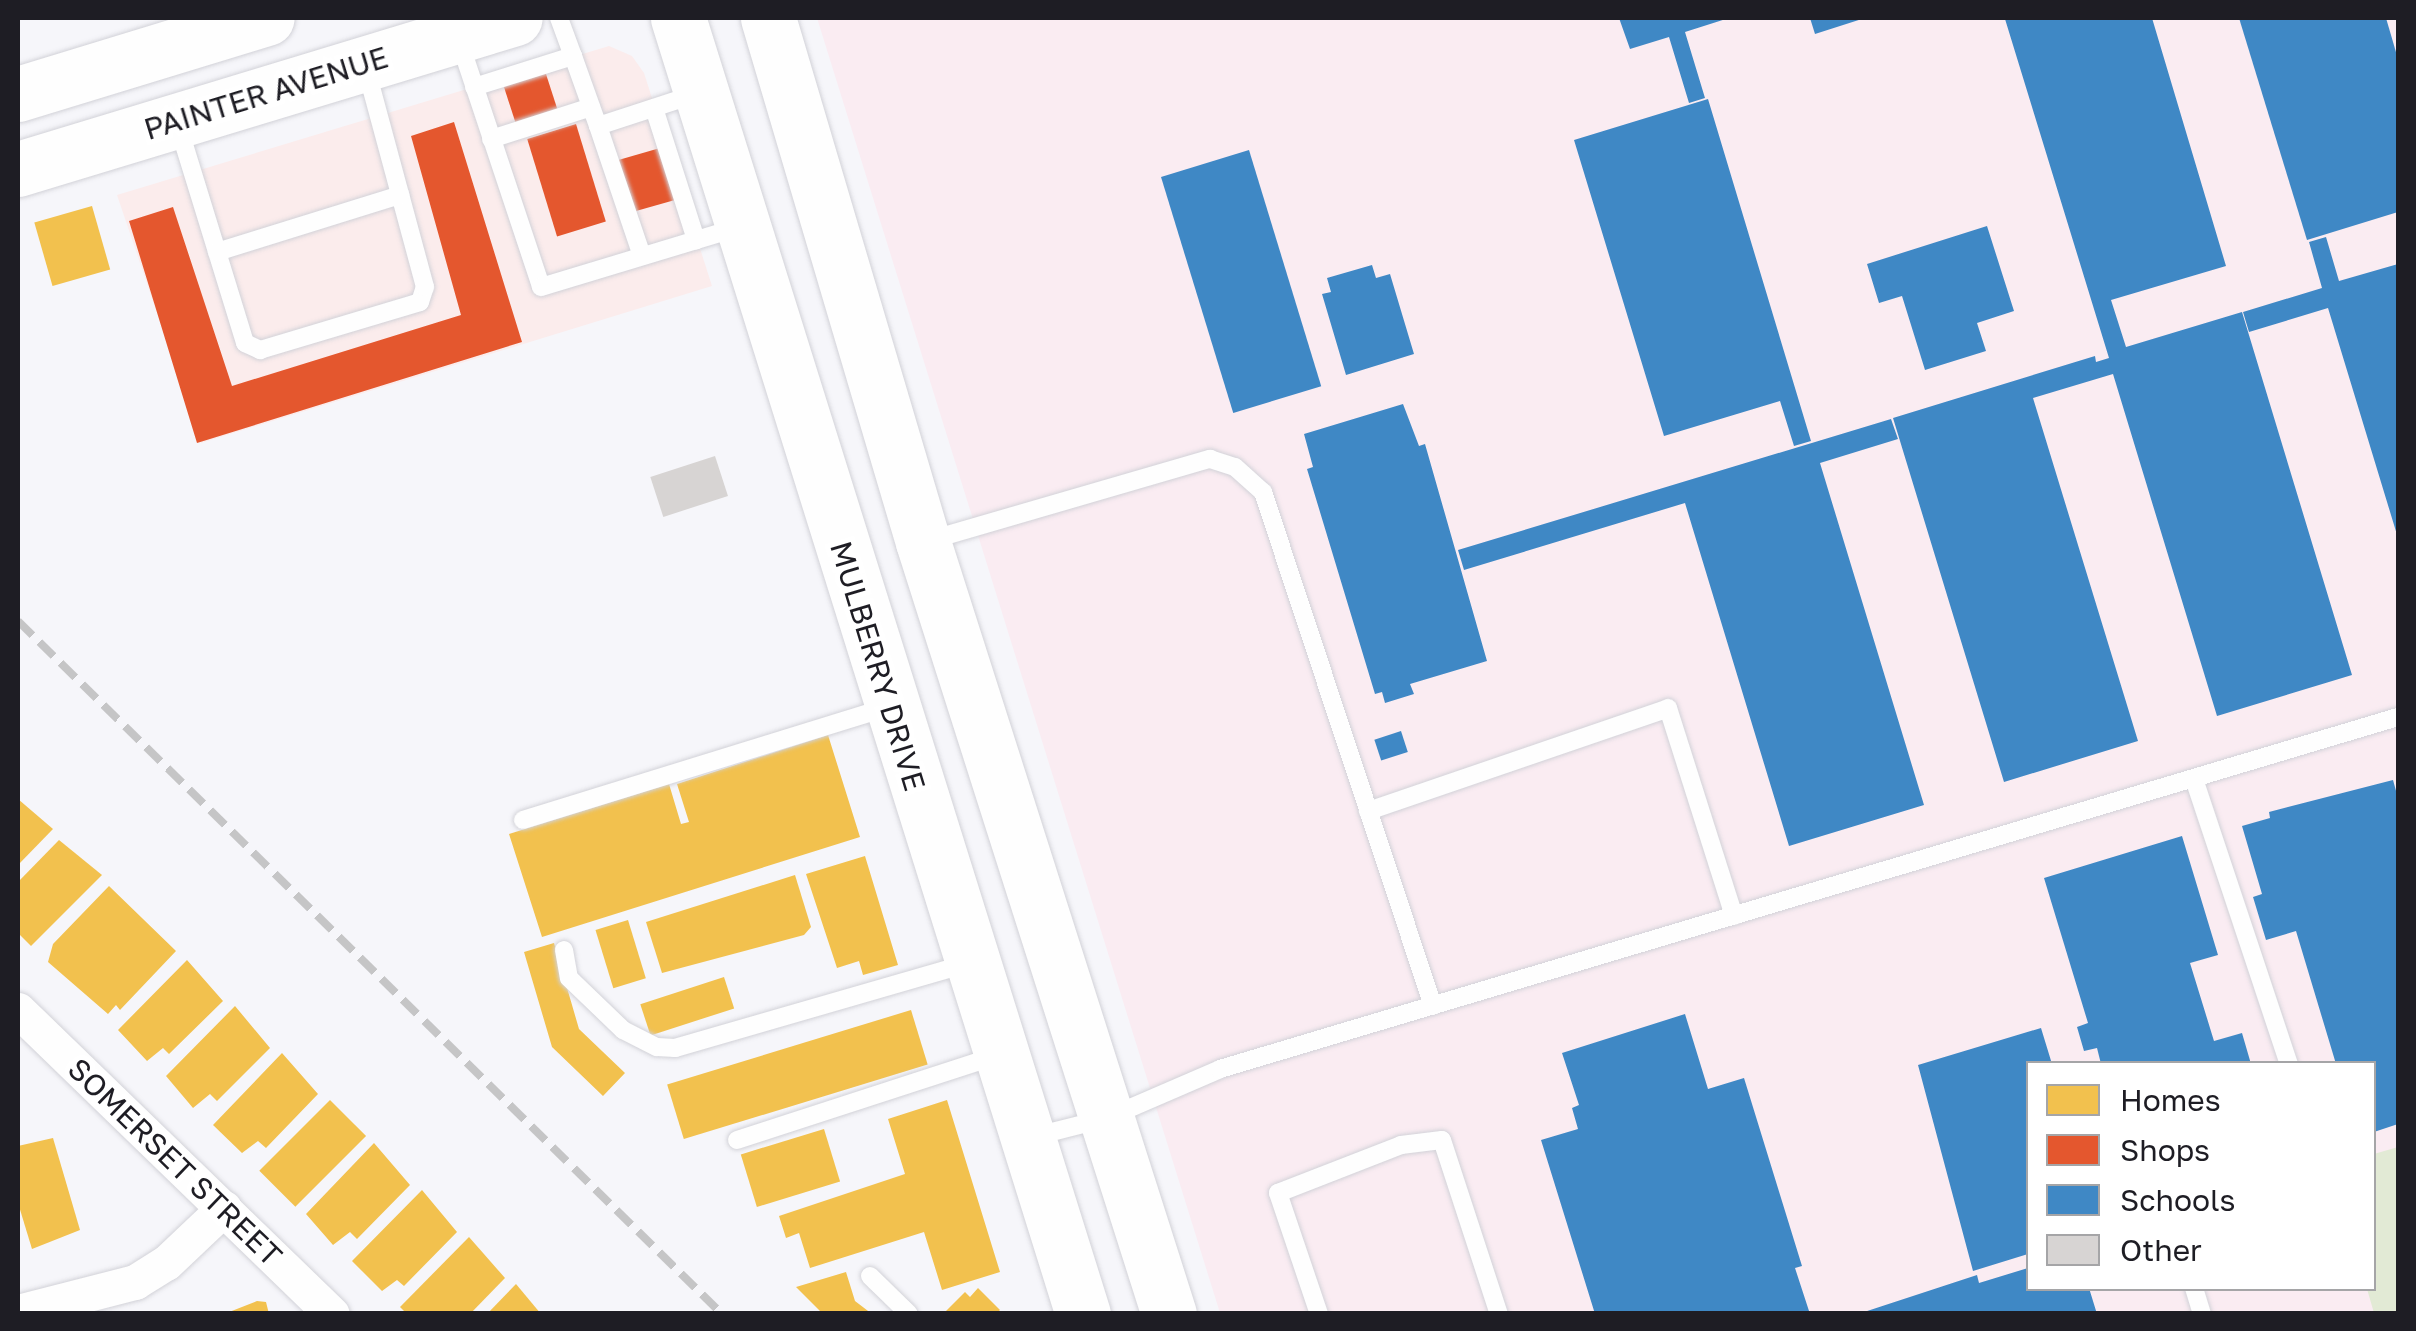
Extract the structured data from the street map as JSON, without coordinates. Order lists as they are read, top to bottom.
{
  "streets": {
    "main road": ["PAINTER AVENUE", "MULBERRY DRIVE"],
    "street": ["SOMERSET STREET"]
  },
  "legend": [
    "Homes",
    "Shops",
    "Schools",
    "Other"
  ]
}
